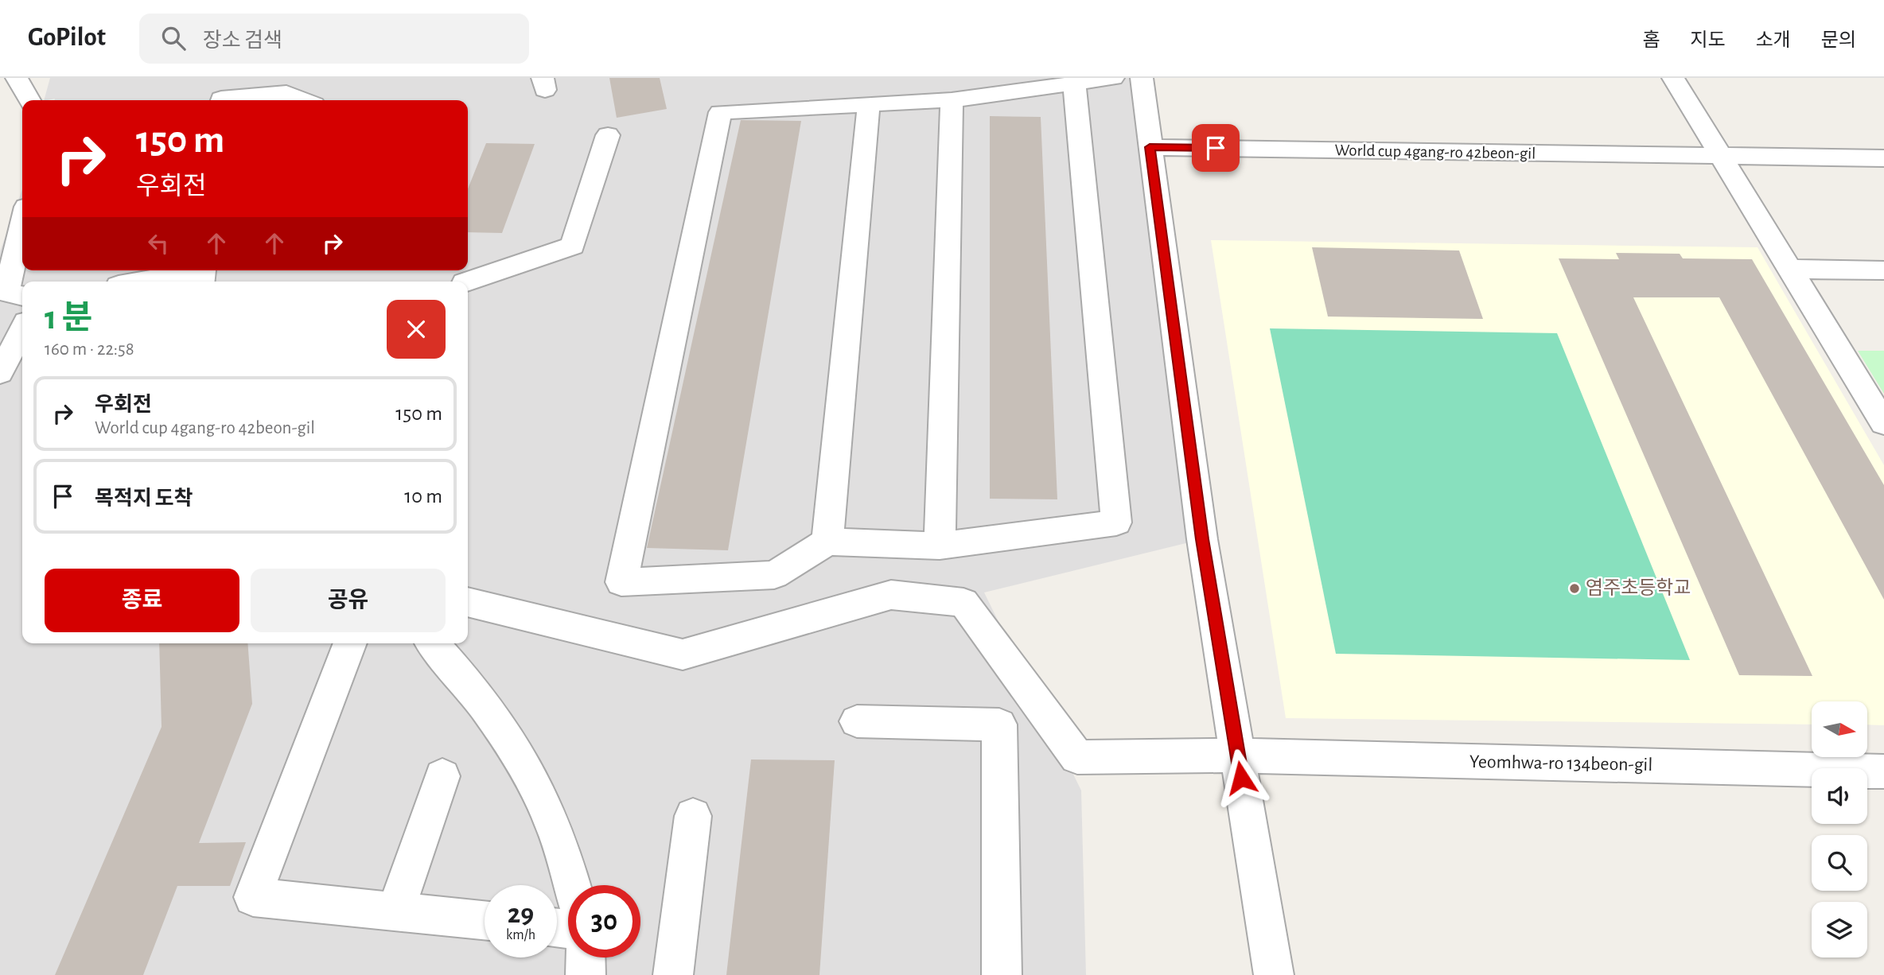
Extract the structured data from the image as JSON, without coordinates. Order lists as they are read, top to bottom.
{
  "streets": {
    "street": ["World cup 4gang-ro 42beon-gil", "Yeomhwa-ro 134beon-gil"]
  },
  "places": ["염주초등학교"],
  "north": "right",
  "page": {
    "header": "GoPilot",
    "search": "장소 검색",
    "nav": [
      "홈",
      "지도",
      "소개",
      "문의"
    ],
    "turn": ["150 m", "우회전"],
    "heading": ["1 분", "160 m · 22:58"],
    "list": [
      {
        "name": "우회전",
        "note": "World cup 4gang-ro 42beon-gil",
        "value": "150 m"
      },
      {
        "name": "목적지 도착",
        "value": "10 m"
      }
    ],
    "buttons": ["종료", "공유"],
    "speed": "29 km/h",
    "limit": "30"
  }
}
